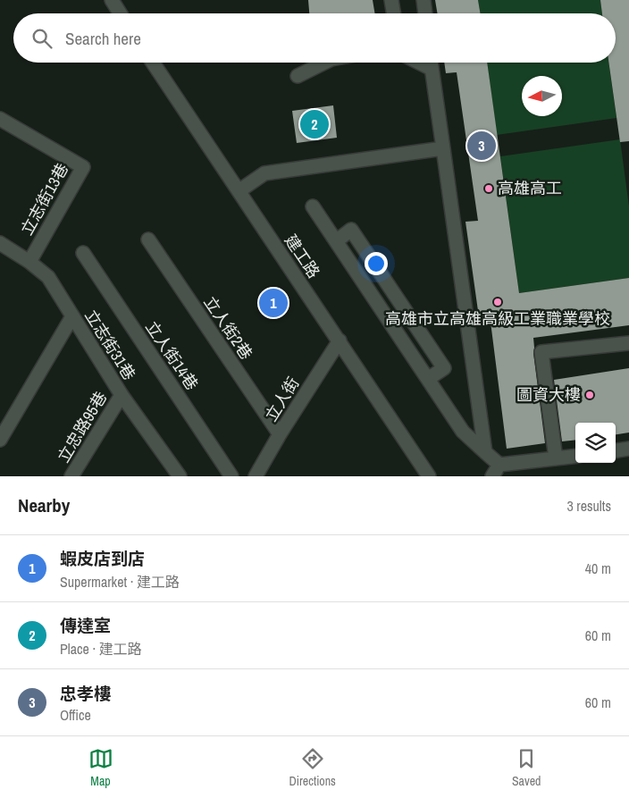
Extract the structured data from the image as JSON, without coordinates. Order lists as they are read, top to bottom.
{
  "streets": {
    "street": [
      "立志街13巷",
      "建工路",
      "立人街2巷",
      "立志街31巷",
      "立人街14巷",
      "立人街",
      "立忠路95巷"
    ]
  },
  "crossings": [
    ["立志街13巷", "立志街31巷"],
    ["建工路", "立人街"],
    ["立人街2巷", "立人街"],
    ["立志街31巷", "立忠路95巷"]
  ],
  "places": ["高雄高工", "高雄市立高雄高級工業職業學校", "圖資大樓"],
  "north": "left",
  "page": {
    "search": "Search here",
    "pins": ["2", "3", "1"],
    "heading": ["Nearby", "3 results"],
    "list": [
      {
        "mark": "1",
        "name": "蝦皮店到店",
        "note": "Supermarket · 建工路",
        "value": "40 m"
      },
      {
        "mark": "2",
        "name": "傳達室",
        "note": "Place · 建工路",
        "value": "60 m"
      },
      {
        "mark": "3",
        "name": "忠孝樓",
        "note": "Office",
        "value": "60 m"
      }
    ],
    "nav": ["Map", "Directions", "Saved"]
  }
}
